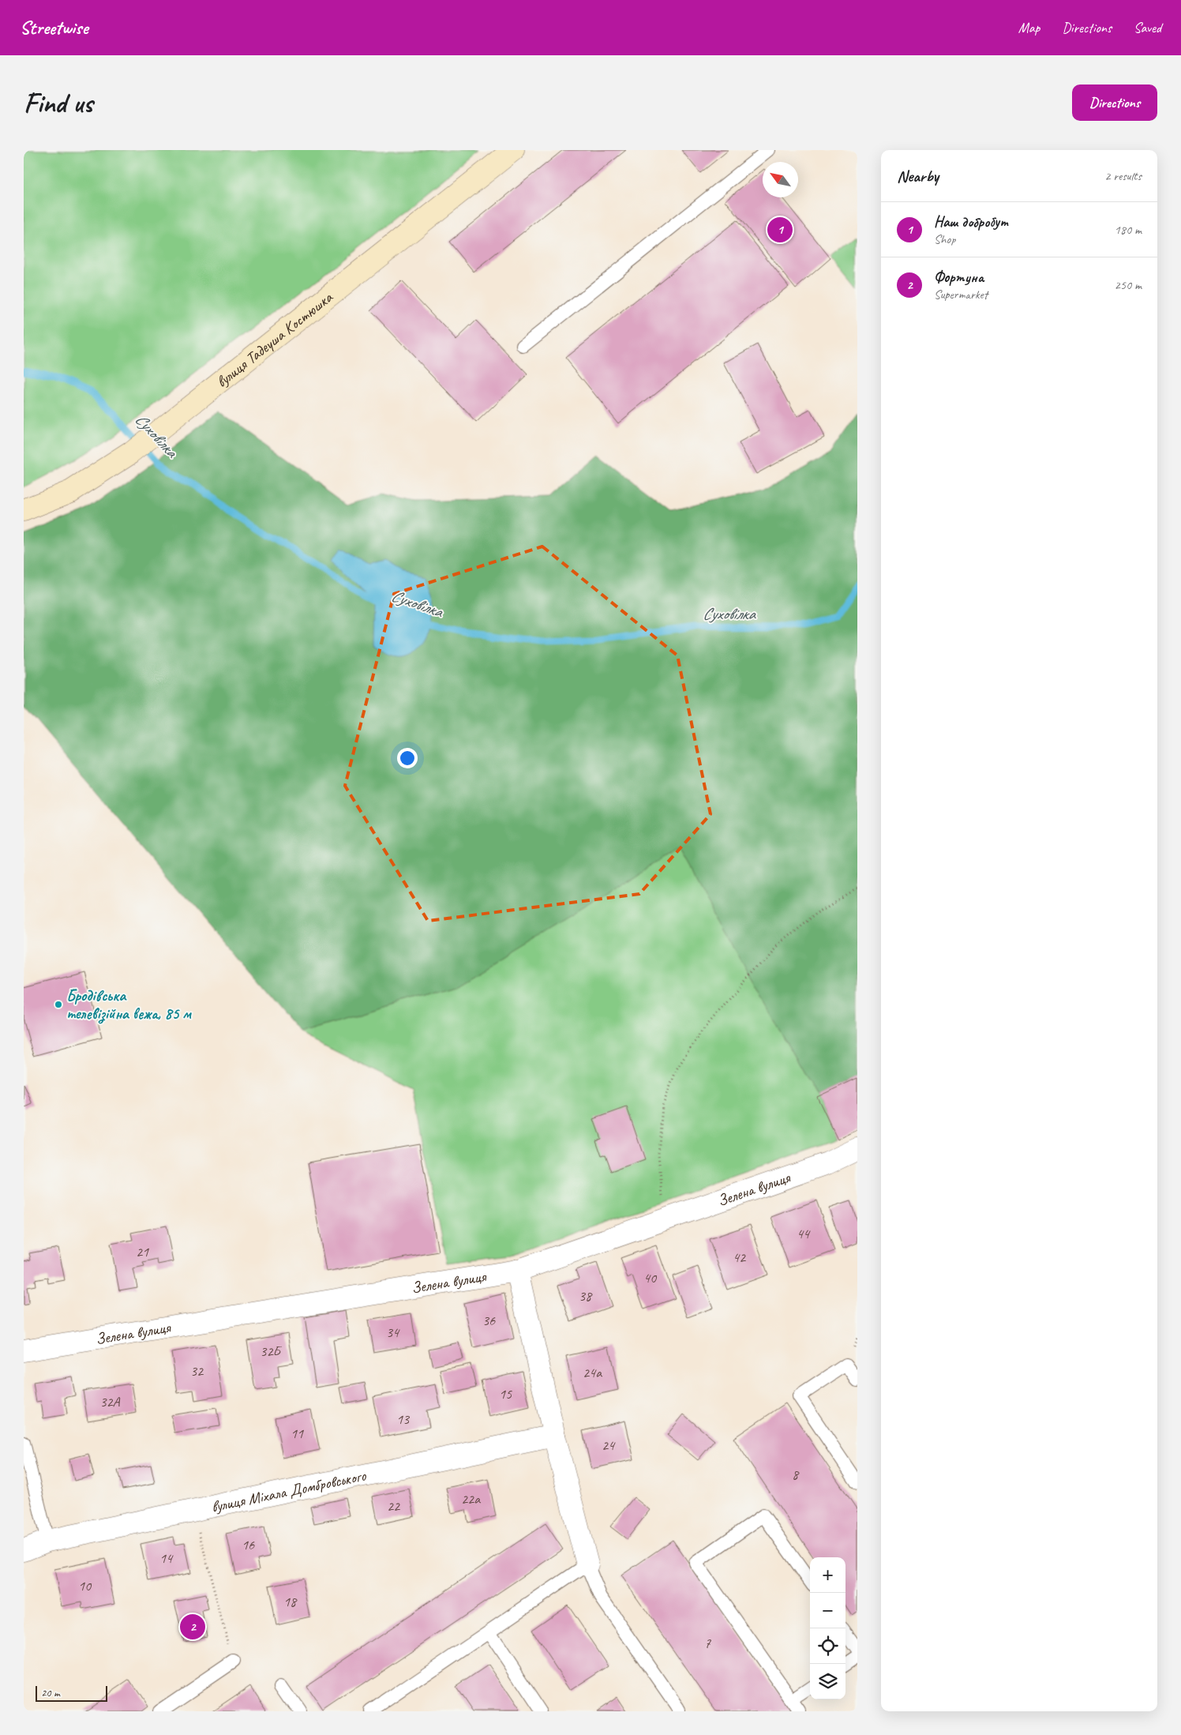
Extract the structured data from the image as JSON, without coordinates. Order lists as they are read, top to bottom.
{
  "streets": {
    "street": ["вулиця Тадеуша Костюшка", "Зелена вулиця", "вулиця Міхала Домбровського"]
  },
  "water": ["Суховілка"],
  "places": ["Бродівська телевізійна вежа, 85 м"],
  "house_numbers": [
    "44",
    "21",
    "42",
    "40",
    "38",
    "36",
    "34",
    "32Б",
    "32",
    "24а",
    "15",
    "32А",
    "13",
    "11",
    "24",
    "8",
    "22а",
    "22",
    "16",
    "14",
    "10",
    "18",
    "7"
  ],
  "scale_bar": "20 m",
  "north": "top left",
  "page": {
    "header": "Streetwise",
    "nav": ["Map", "Directions", "Saved"],
    "buttons": "Directions",
    "title": "Find us",
    "heading": ["Nearby", "2 results"],
    "list": [
      {
        "mark": "1",
        "name": "Наш добробут",
        "note": "Shop",
        "value": "180 m"
      },
      {
        "mark": "2",
        "name": "Фортуна",
        "note": "Supermarket",
        "value": "250 m"
      }
    ],
    "pins": ["1", "2"],
    "map_buttons": ["+", "−"],
    "scale": "20 m"
  }
}
